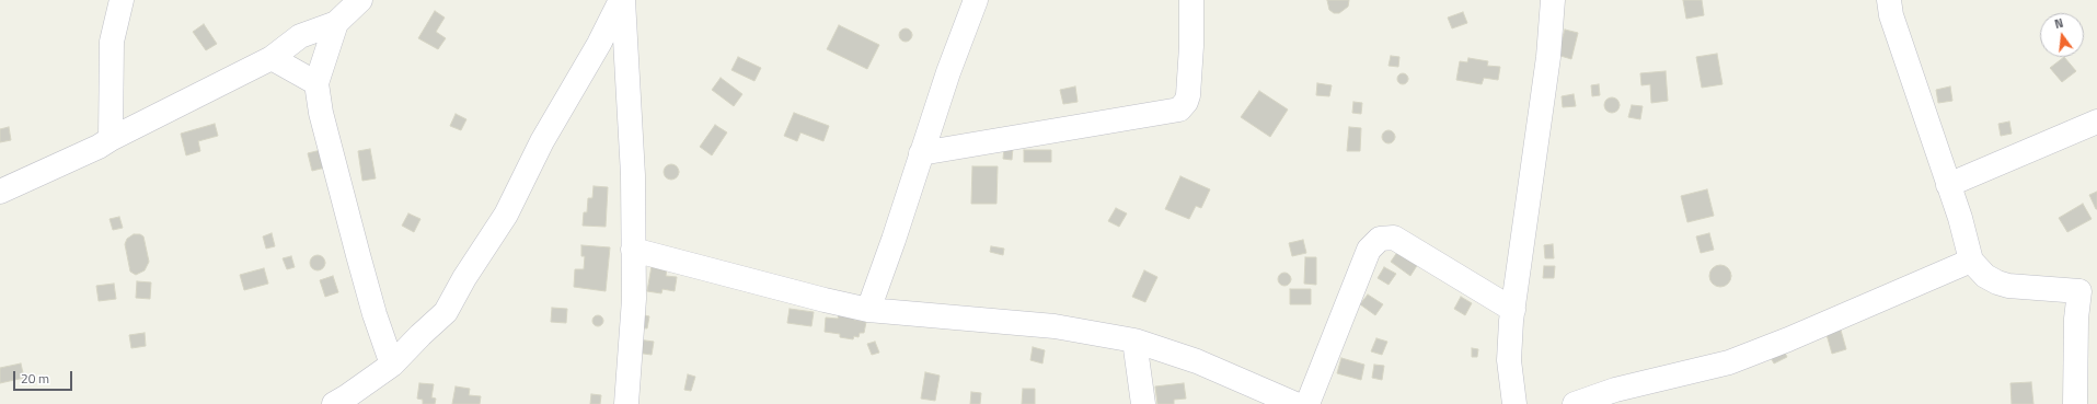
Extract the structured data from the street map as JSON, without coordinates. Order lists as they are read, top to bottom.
{
  "scale_bar": "20 m",
  "north": "top"
}
